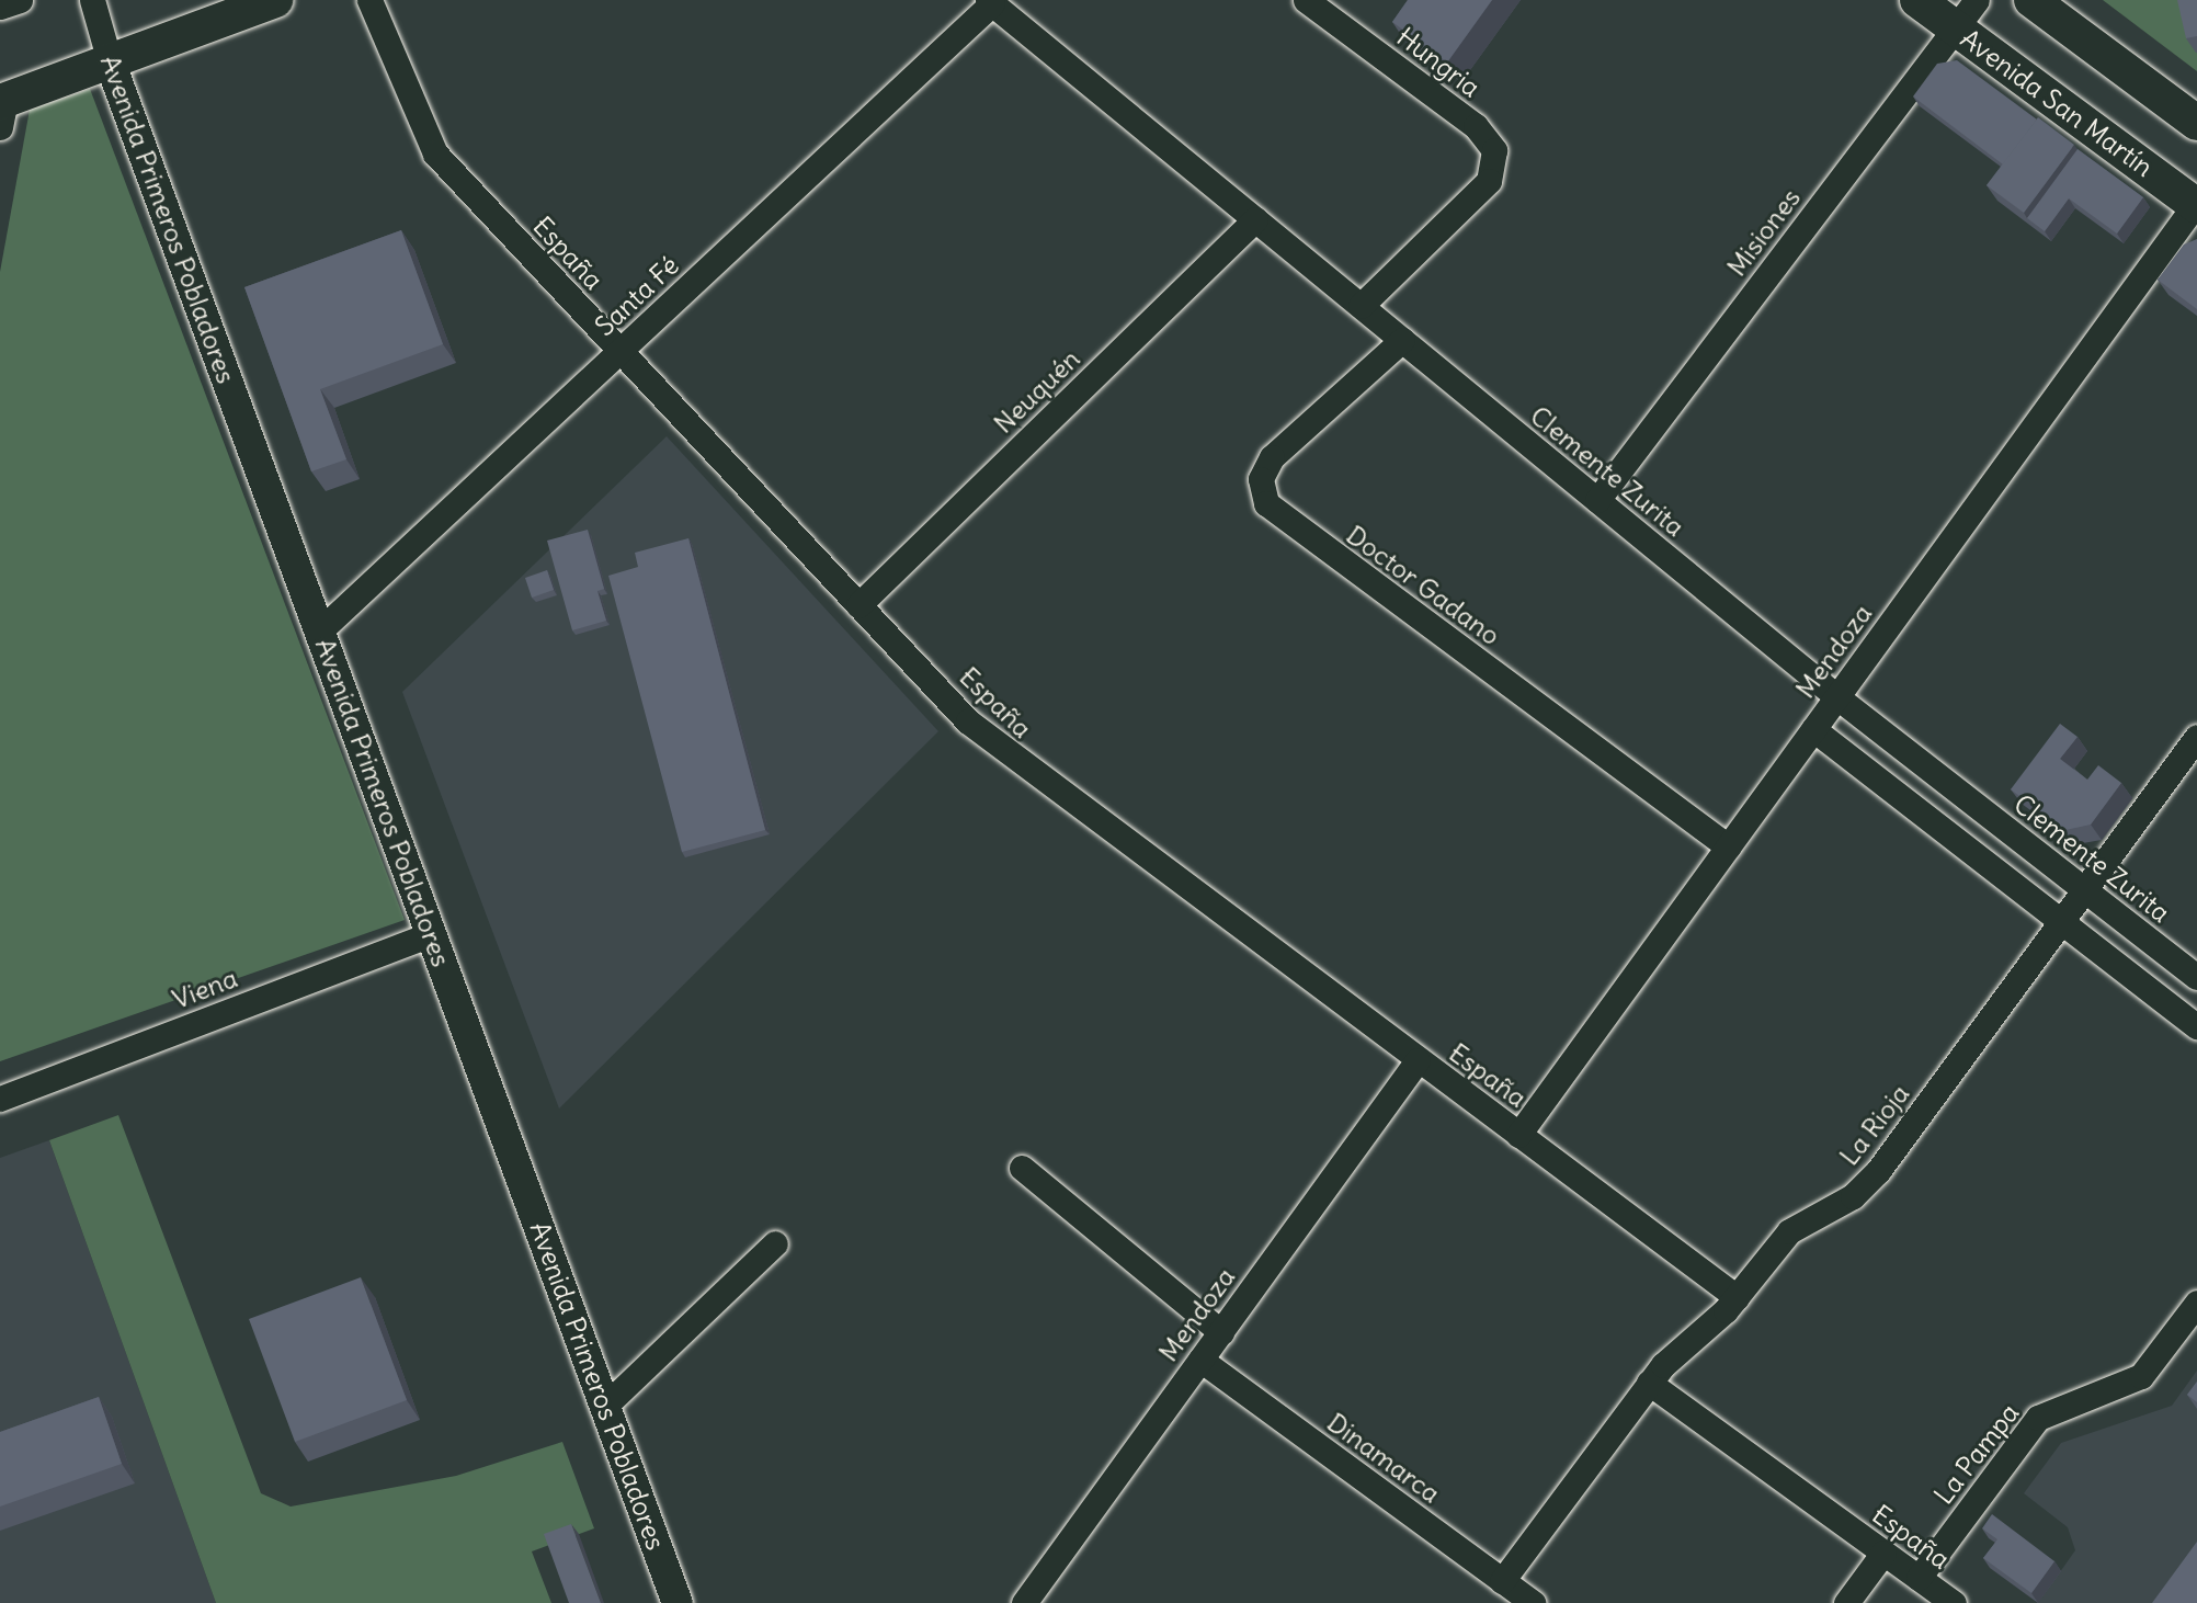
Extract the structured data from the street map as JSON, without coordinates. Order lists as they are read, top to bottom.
{
  "streets": {
    "main road": ["Avenida San Martín"],
    "street": [
      "Hungria",
      "Avenida Primeros Pobladores",
      "Misiones",
      "España",
      "Santa Fé",
      "Neuquén",
      "Clemente Zurita",
      "Doctor Gadano",
      "Mendoza",
      "Viena",
      "La Rioja",
      "La Pampa",
      "Dinamarca"
    ]
  },
  "crossings": [
    ["Hungria", "Clemente Zurita"],
    ["Avenida San Martín", "Misiones"],
    ["Avenida San Martín", "Mendoza"],
    ["Avenida Primeros Pobladores", "Santa Fé"],
    ["Avenida Primeros Pobladores", "Viena"],
    ["Misiones", "Clemente Zurita"],
    ["España", "Santa Fé"],
    ["España", "Neuquén"],
    ["España", "Mendoza"],
    ["España", "La Rioja"],
    ["España", "La Pampa"],
    ["Santa Fé", "Clemente Zurita"],
    ["Neuquén", "Clemente Zurita"],
    ["Clemente Zurita", "Doctor Gadano"],
    ["Clemente Zurita", "Mendoza"],
    ["Clemente Zurita", "La Rioja"],
    ["Doctor Gadano", "Mendoza"],
    ["Mendoza", "Dinamarca"],
    ["La Rioja", "Dinamarca"]
  ]
}
